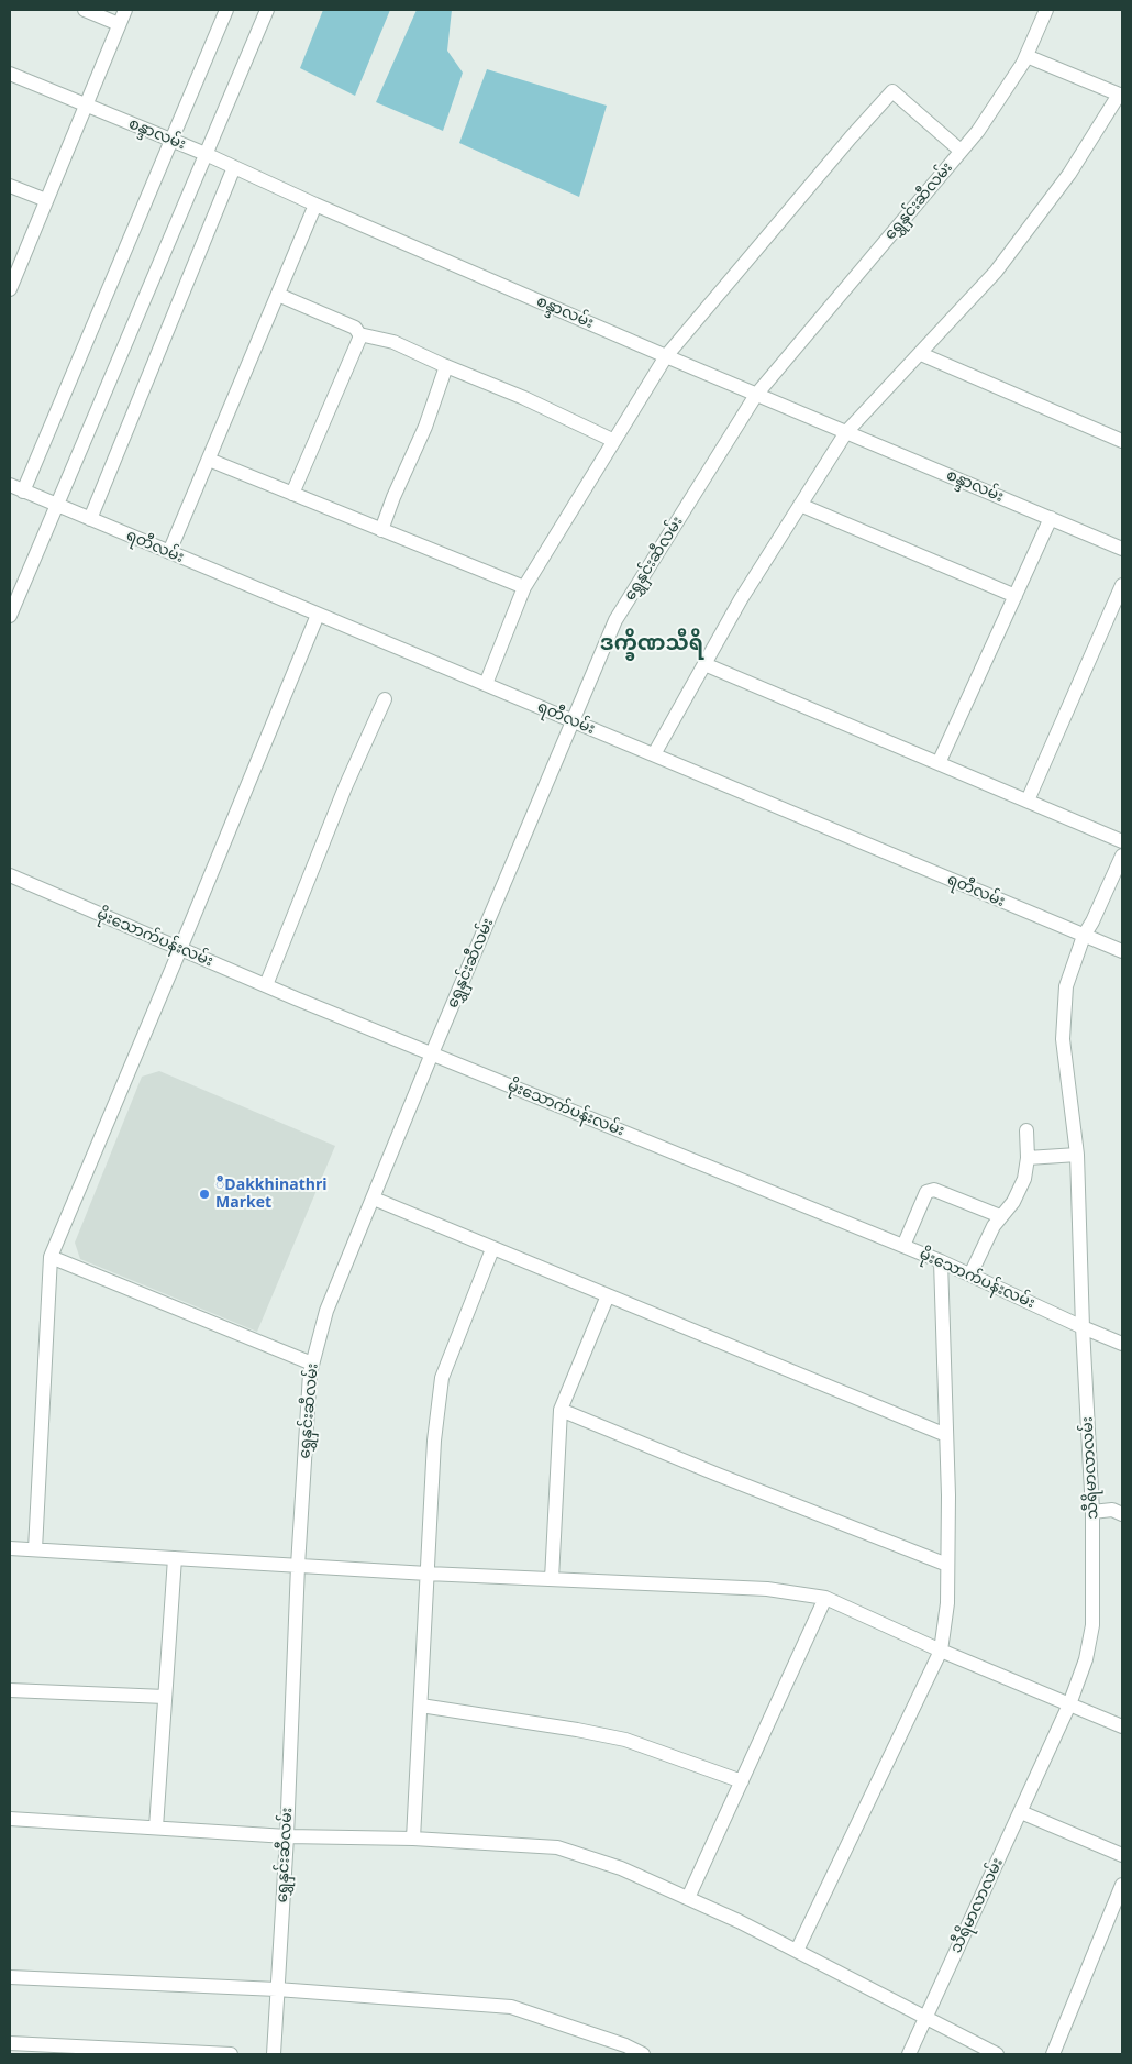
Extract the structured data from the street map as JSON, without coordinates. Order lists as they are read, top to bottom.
{
  "streets": {
    "street": [
      "စန္ဒာလမ်း",
      "ရွှေနှင်းဆီလမ်း",
      "ရတီလမ်း",
      "မိုးသောက်ပန်းလမ်း",
      "သီရိမာလာလမ်း"
    ]
  },
  "crossings": [
    ["စန္ဒာလမ်း", "ရွှေနှင်းဆီလမ်း"],
    ["ရွှေနှင်းဆီလမ်း", "ရတီလမ်း"],
    ["ရွှေနှင်းဆီလမ်း", "မိုးသောက်ပန်းလမ်း"],
    ["ရတီလမ်း", "သီရိမာလာလမ်း"],
    ["မိုးသောက်ပန်းလမ်း", "သီရိမာလာလမ်း"]
  ],
  "districts": ["ဒက္ခိဏသီရိ"],
  "places": ["ီDakkhinathri Market"]
}
